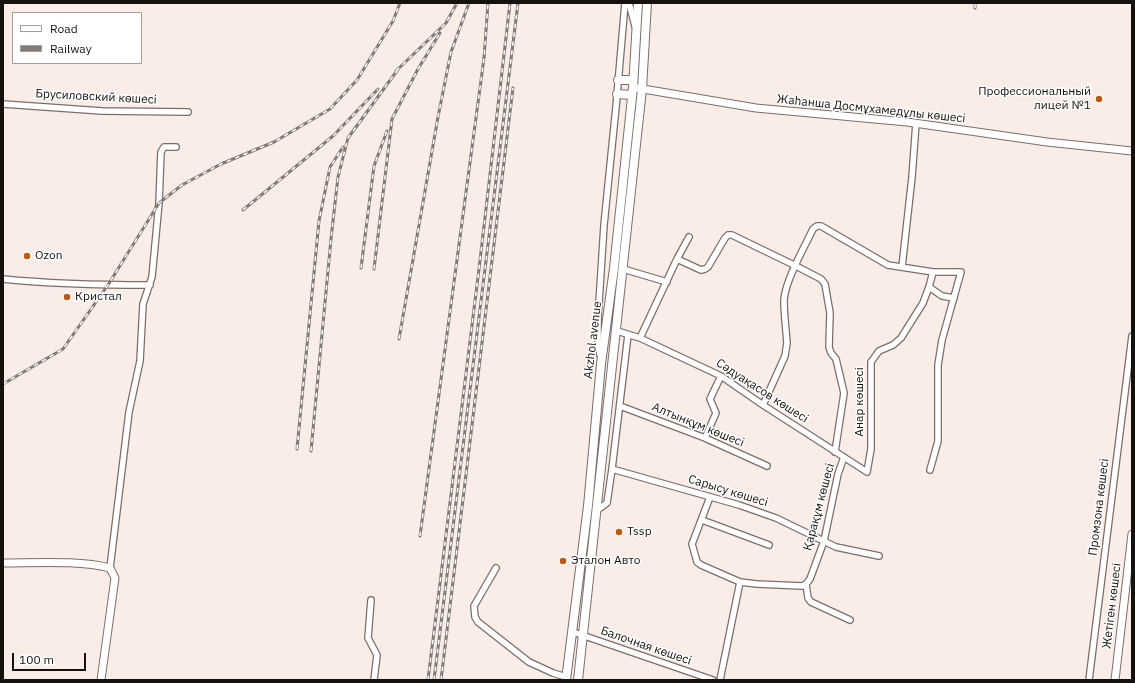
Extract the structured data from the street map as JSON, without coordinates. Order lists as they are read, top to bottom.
{
  "streets": {
    "main road": ["Akzhol avenue"],
    "street": [
      "Брусиловский көшесі",
      "Жаһанша Досмұхамедұлы көшесі",
      "Сәдуақасов көшесі",
      "Анар көшесі",
      "Алтынқұм көшесі",
      "Сарысу көшесі",
      "Қарақұм көшесі",
      "Промзона көшесі",
      "Жетіген көшесі",
      "Балочная көшесі"
    ]
  },
  "crossings": [
    ["Жаһанша Досмұхамедұлы көшесі", "Akzhol avenue"],
    ["Akzhol avenue", "Сәдуақасов көшесі"],
    ["Akzhol avenue", "Балочная көшесі"],
    ["Сәдуақасов көшесі", "Анар көшесі"],
    ["Сәдуақасов көшесі", "Қарақұм көшесі"],
    ["Сарысу көшесі", "Қарақұм көшесі"]
  ],
  "places": [
    "Профессиональный лицей №1",
    "Ozon",
    "Кристал",
    "Tssp",
    "Эталон Авто"
  ],
  "legend": ["Road", "Railway"],
  "scale_bar": "100 m"
}
